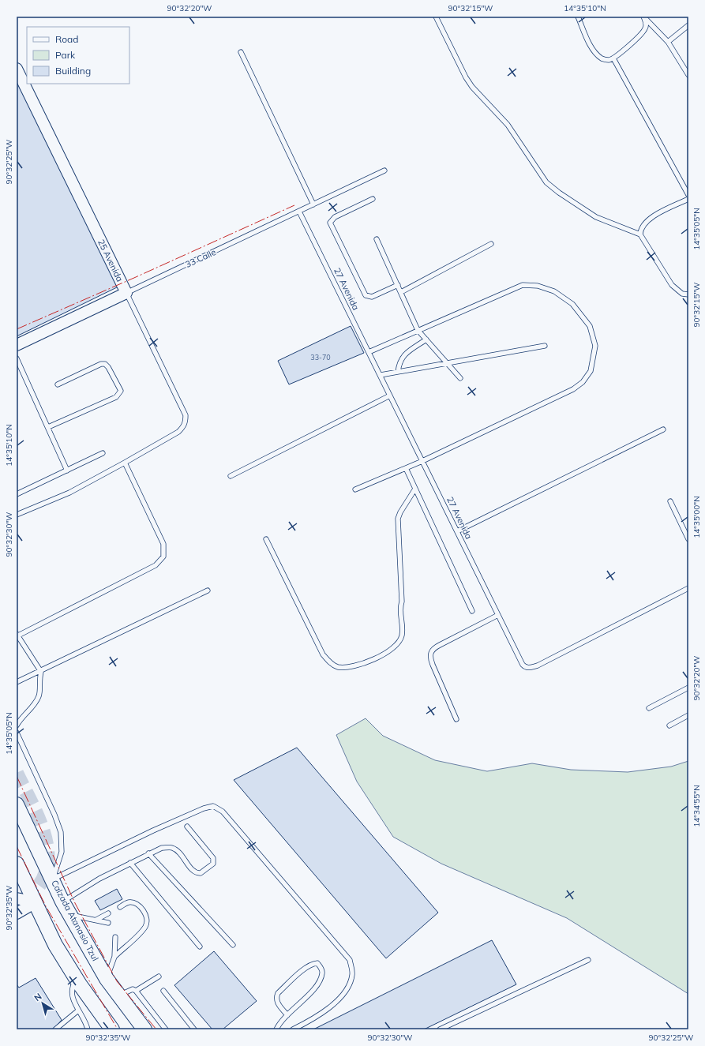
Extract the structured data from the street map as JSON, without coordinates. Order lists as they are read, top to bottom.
{
  "streets": {
    "main road": ["Calzada Atanasio Tzul"],
    "street": ["33 Calle", "25 Avenida"],
    "lane": ["27 Avenida"]
  },
  "crossings": [
    ["33 Calle", "25 Avenida"],
    ["33 Calle", "27 Avenida"]
  ],
  "house_numbers": ["33-70"],
  "legend": ["Road", "Park", "Building"],
  "north": "top left",
  "coordinates": [
    "90°32'20\"W",
    "90°32'15\"W",
    "14°35'10\"N",
    "90°32'25\"W",
    "14°35'05\"N",
    "14°35'00\"N",
    "90°32'30\"W",
    "14°34'55\"N",
    "90°32'35\"W"
  ]
}
